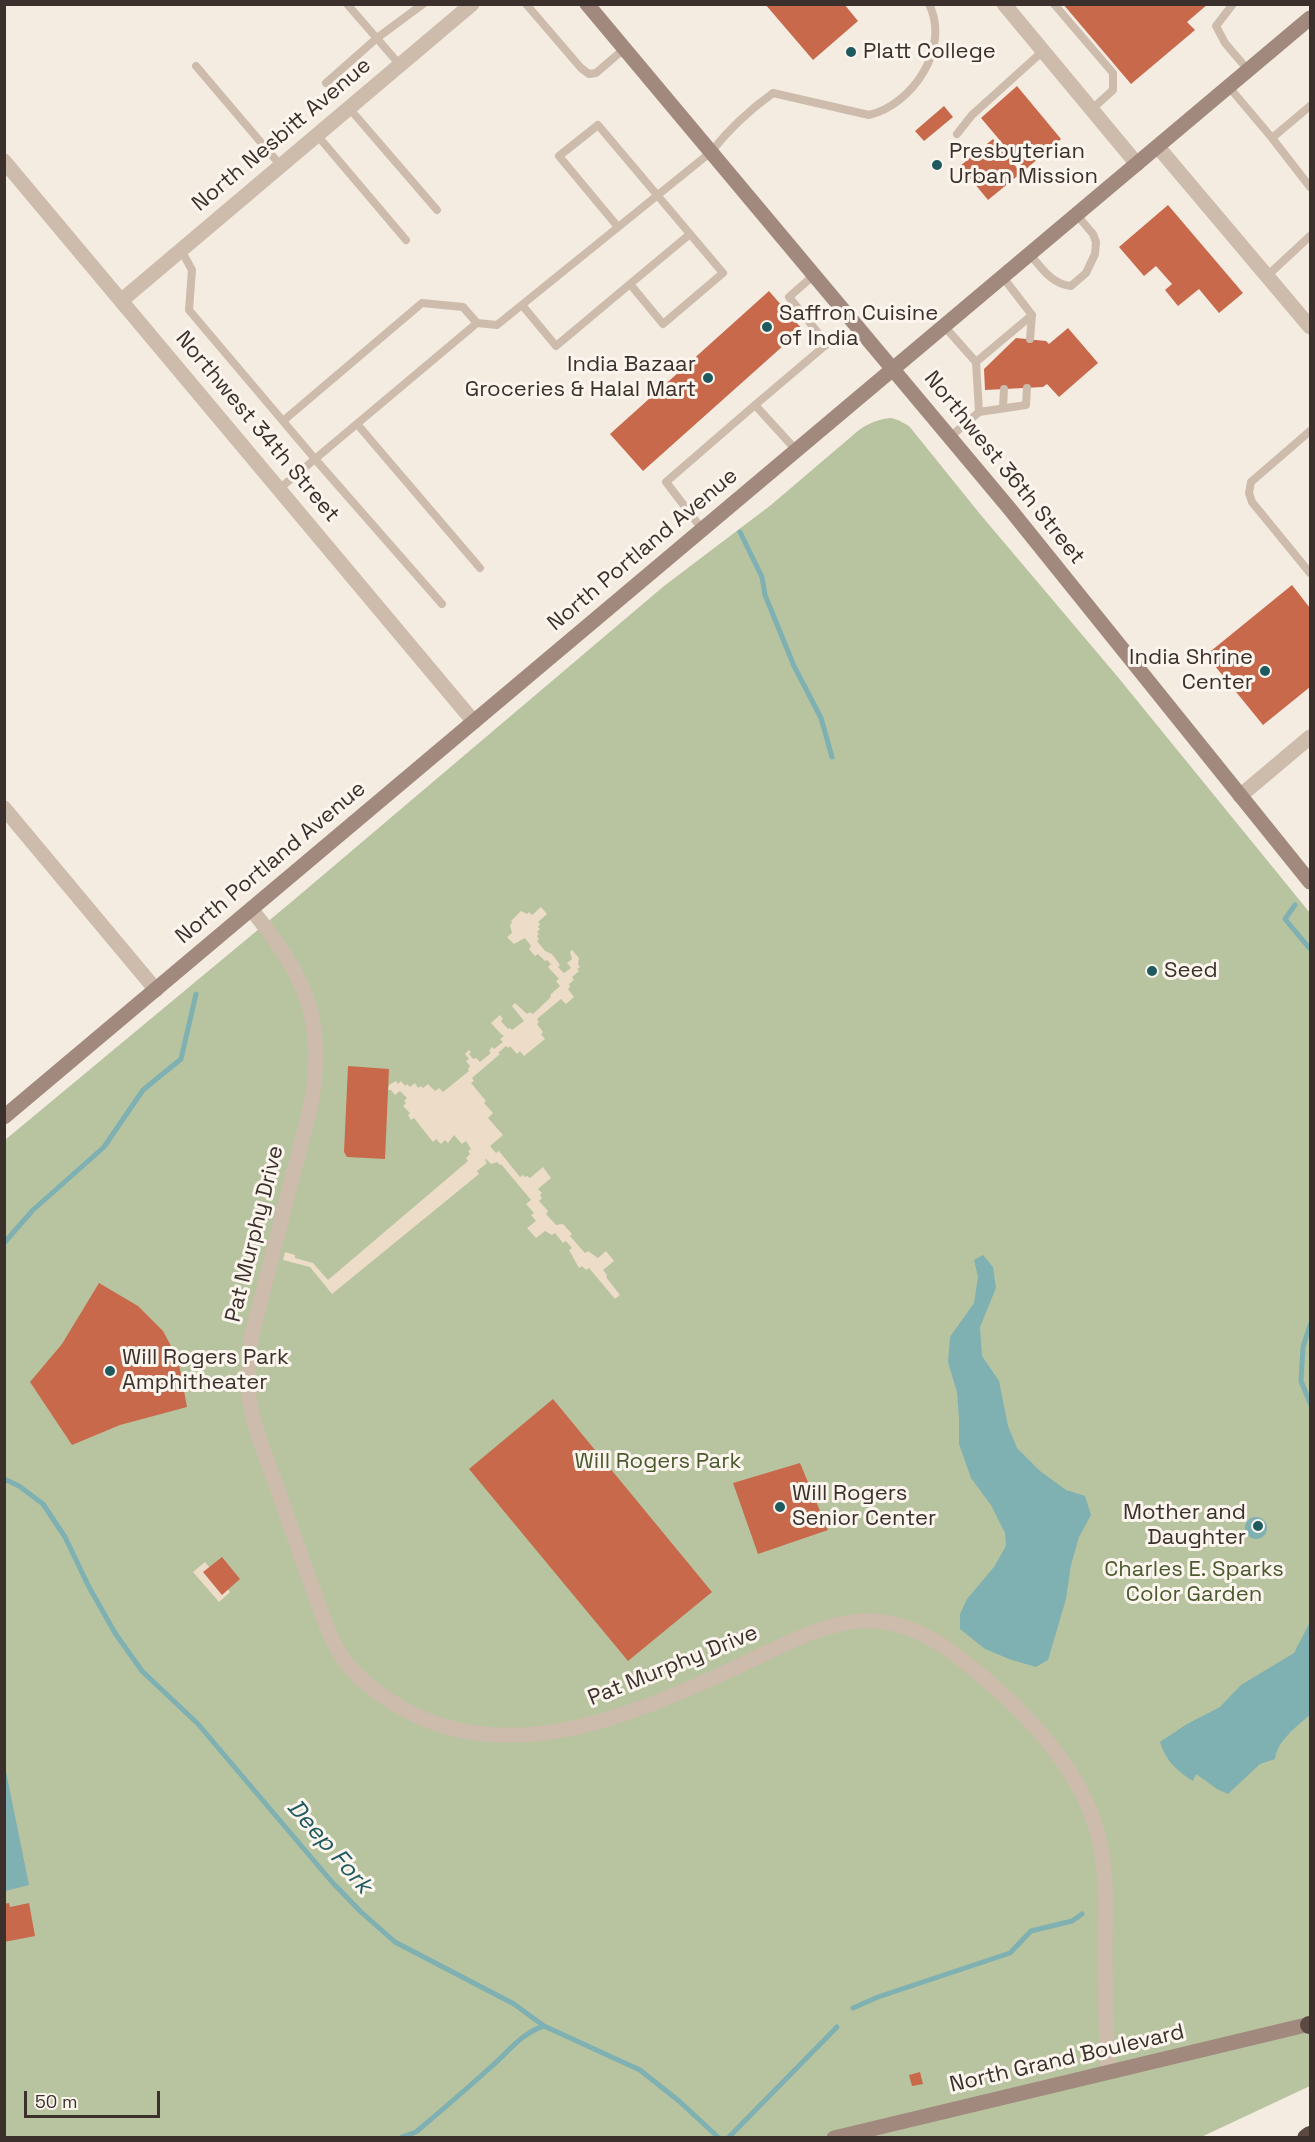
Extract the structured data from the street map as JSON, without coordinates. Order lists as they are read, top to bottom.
{
  "streets": {
    "main road": ["Northwest 36th Street", "North Portland Avenue", "North Grand Boulevard"],
    "street": ["North Nesbitt Avenue", "Northwest 34th Street", "Pat Murphy Drive"]
  },
  "crossings": [
    ["North Nesbitt Avenue", "Northwest 34th Street"],
    ["Northwest 34th Street", "North Portland Avenue"],
    ["Northwest 36th Street", "North Portland Avenue"],
    ["North Portland Avenue", "Pat Murphy Drive"],
    ["Pat Murphy Drive", "North Grand Boulevard"]
  ],
  "water": ["Deep Fork"],
  "parks": ["Will Rogers Park", "Charles E. Sparks Color Garden"],
  "places": [
    "Platt College",
    "Presbyterian Urban Mission",
    "Saffron Cuisine of India",
    "India Bazaar Groceries & Halal Mart",
    "India Shrine Center",
    "Seed",
    "Will Rogers Park Amphitheater",
    "Will Rogers Senior Center",
    "Mother and Daughter"
  ],
  "scale_bar": "50 m"
}
